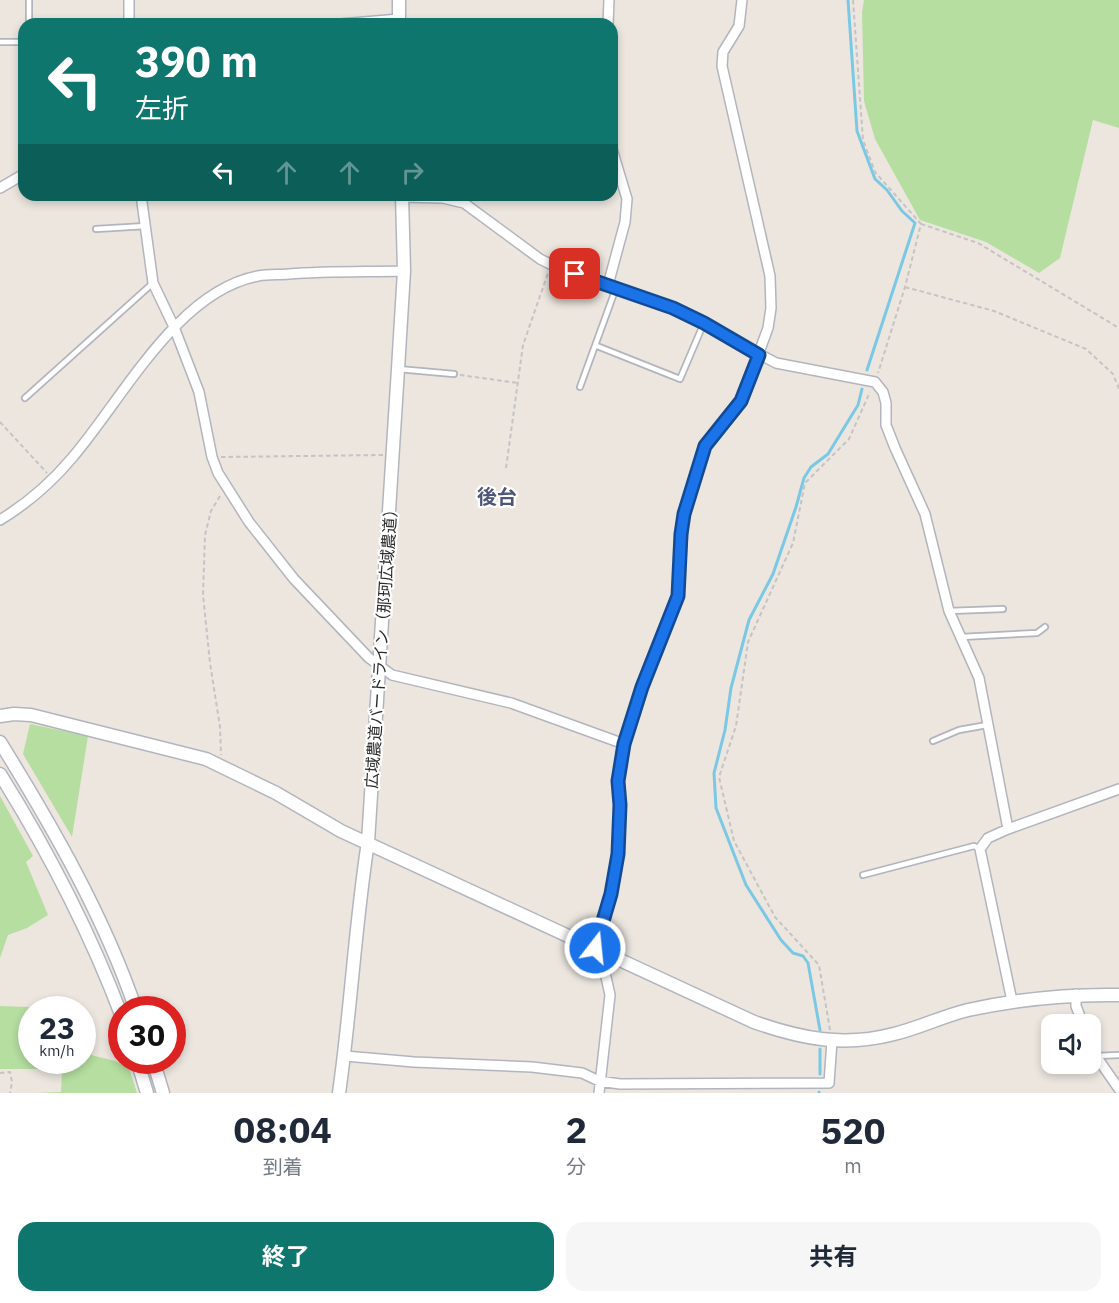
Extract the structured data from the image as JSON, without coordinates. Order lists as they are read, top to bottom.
{
  "streets": {
    "street": ["広域農道バードライン（那珂広域農道）"]
  },
  "districts": ["後台"],
  "page": {
    "turn": ["390 m", "左折"],
    "speed": "23 km/h",
    "limit": "30",
    "eta": [
      "08:04",
      "到着",
      "2",
      "分",
      "520",
      "m"
    ],
    "buttons": ["終了", "共有"]
  }
}
